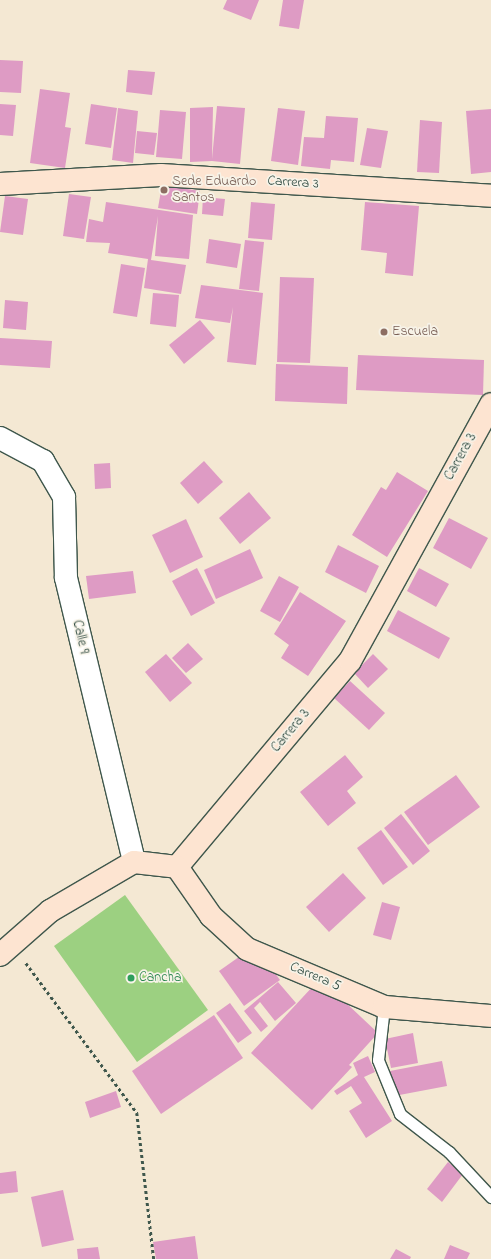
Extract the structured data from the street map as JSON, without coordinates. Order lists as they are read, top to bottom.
{
  "streets": {
    "street": ["Carrera 3", "Calle 9", "Carrera 5"]
  },
  "crossings": [
    ["Carrera 3", "Carrera 5"]
  ],
  "places": ["Sede Eduardo Santos", "Escuela", "Cancha"]
}
